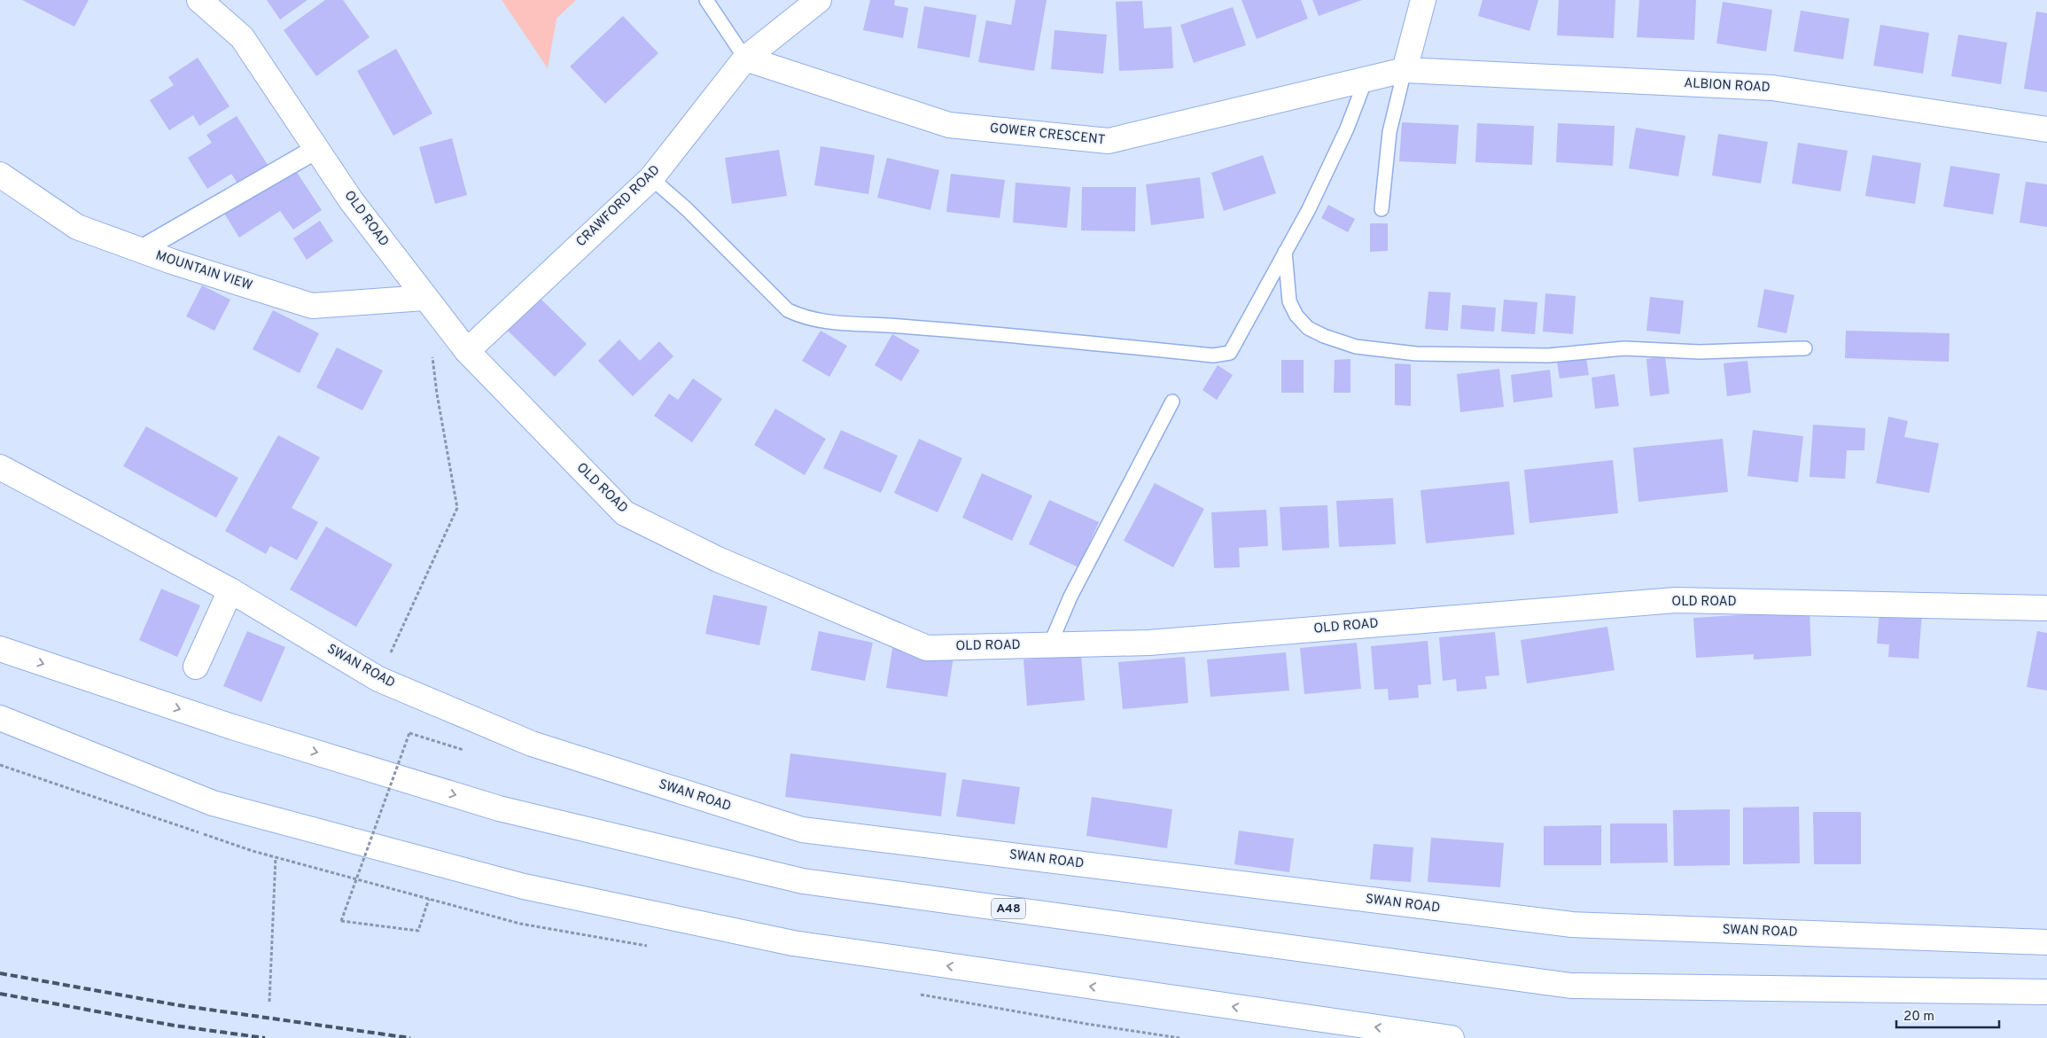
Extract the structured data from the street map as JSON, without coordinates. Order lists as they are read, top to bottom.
{
  "streets": {
    "street": [
      "ALBION ROAD",
      "GOWER CRESCENT",
      "CRAWFORD ROAD",
      "OLD ROAD",
      "MOUNTAIN VIEW",
      "SWAN ROAD",
      "A48"
    ]
  },
  "crossings": [
    ["ALBION ROAD", "GOWER CRESCENT"],
    ["GOWER CRESCENT", "CRAWFORD ROAD"],
    ["CRAWFORD ROAD", "OLD ROAD"],
    ["OLD ROAD", "MOUNTAIN VIEW"]
  ],
  "scale_bar": "20 m"
}
